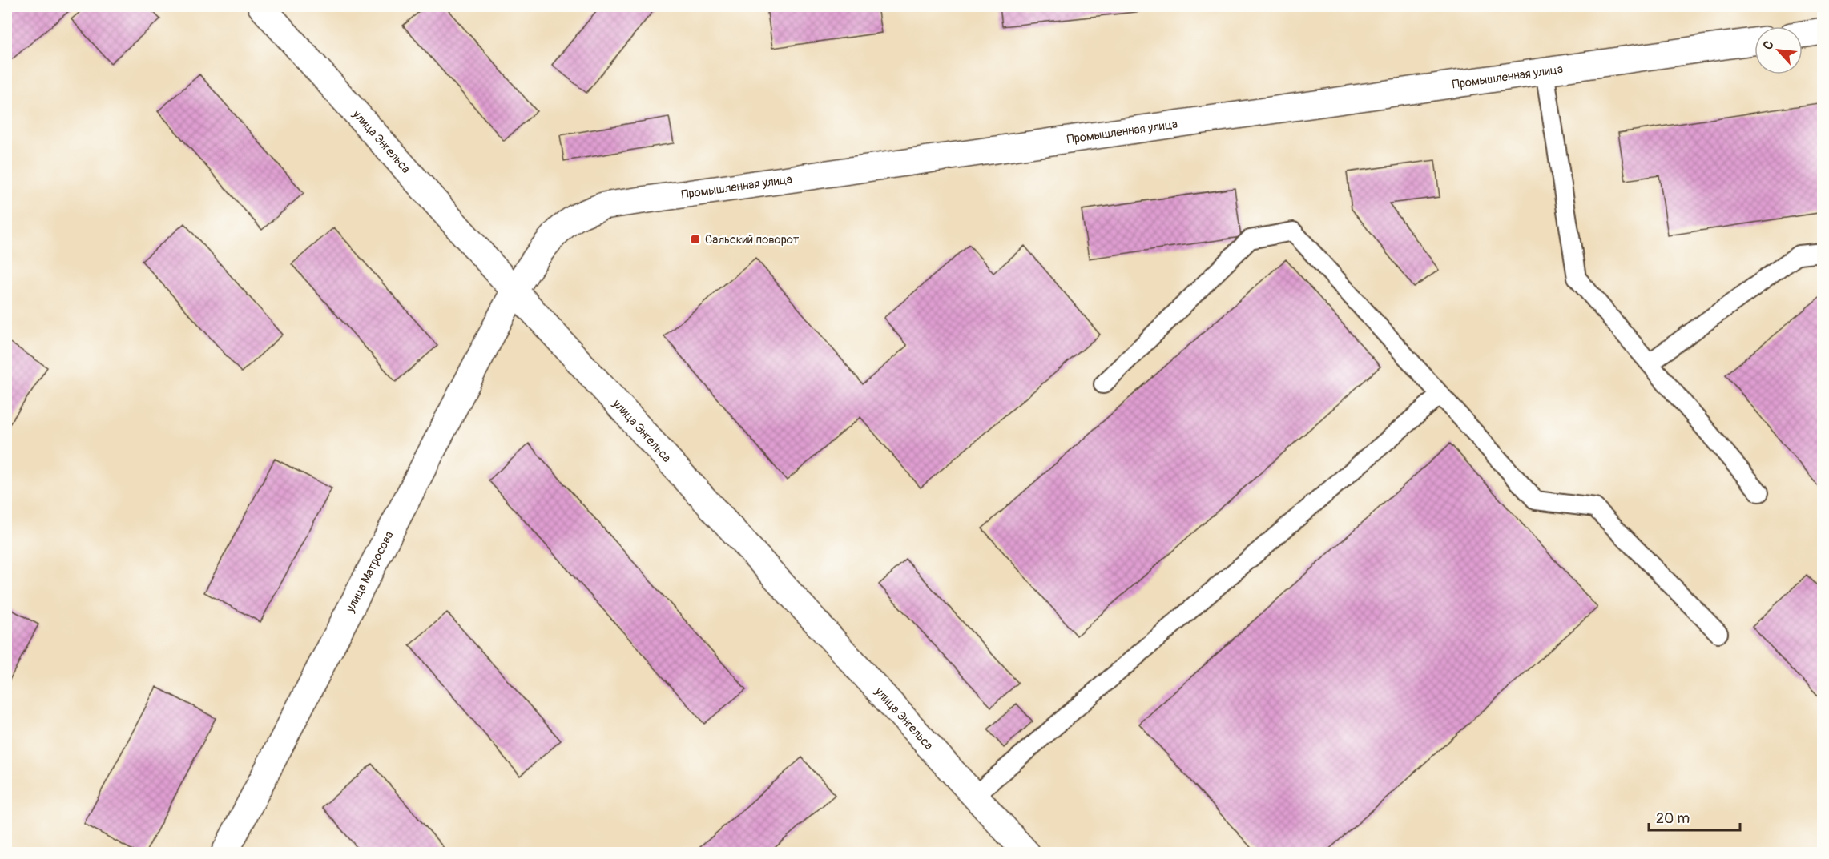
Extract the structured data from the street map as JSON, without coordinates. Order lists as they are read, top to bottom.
{
  "streets": {
    "street": ["Промышленная улица", "улица Энгельса", "улица Матросова"]
  },
  "crossings": [
    ["Промышленная улица", "улица Энгельса"],
    ["Промышленная улица", "улица Матросова"],
    ["улица Энгельса", "улица Матросова"]
  ],
  "places": {
    "transit": ["Сальский поворот"]
  },
  "scale_bar": "20 m",
  "north": "top left"
}
